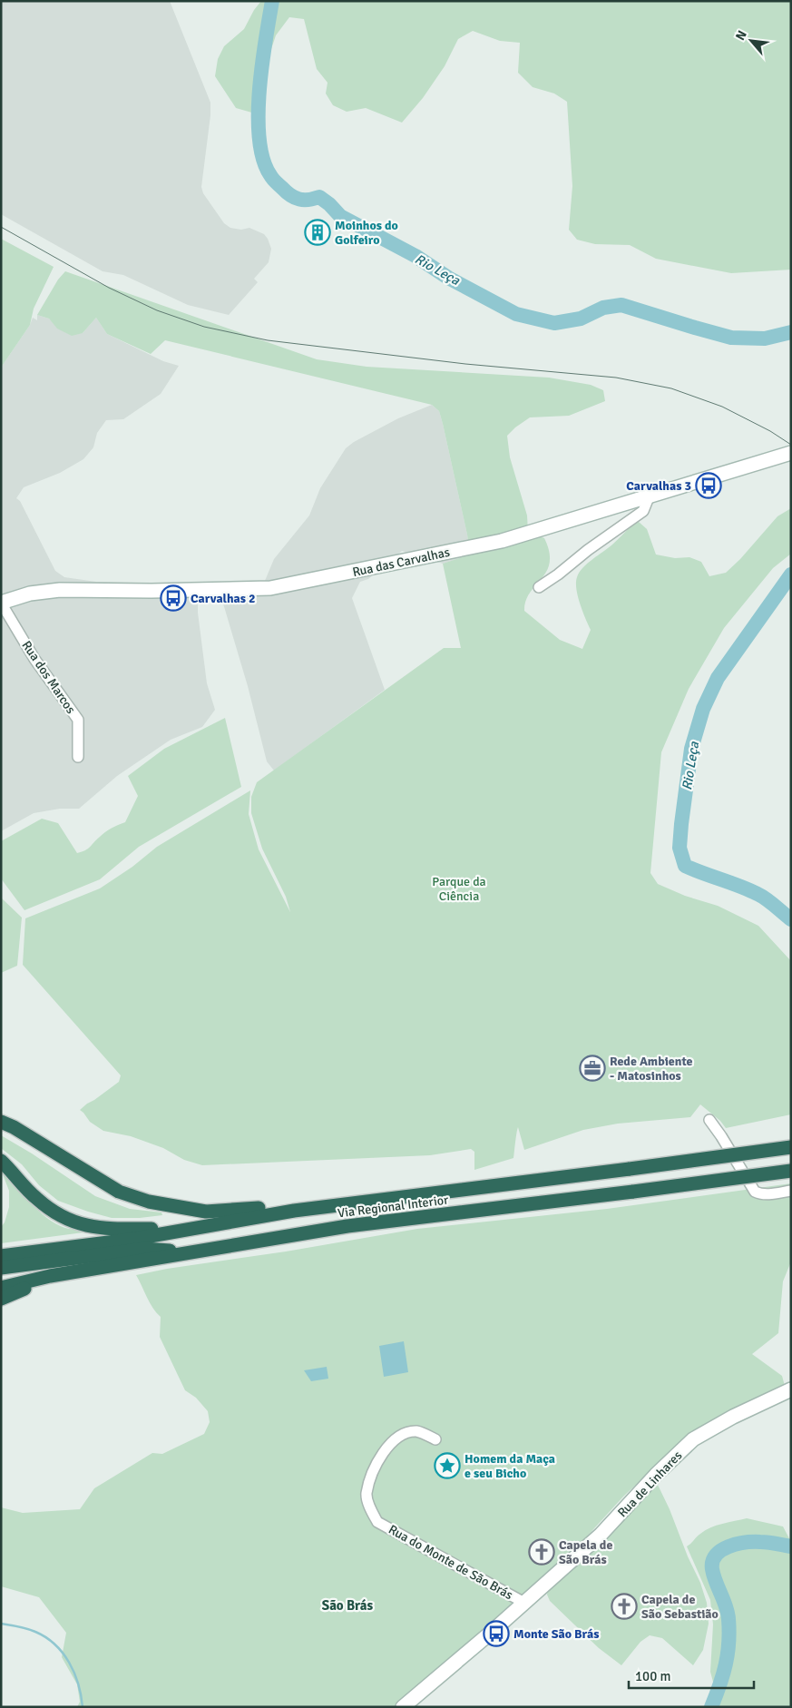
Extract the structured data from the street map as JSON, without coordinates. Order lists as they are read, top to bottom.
{
  "streets": {
    "highway": ["Via Regional Interior"],
    "street": [
      "Rua das Carvalhas",
      "Rua dos Marcos",
      "Rua de Linhares",
      "Rua do Monte de São Brás"
    ]
  },
  "crossings": [
    ["Rua das Carvalhas", "Rua dos Marcos"],
    ["Rua de Linhares", "Rua do Monte de São Brás"]
  ],
  "districts": ["São Brás"],
  "water": ["Rio Leça"],
  "parks": ["Parque da Ciência"],
  "places": {
    "building": ["Moinhos do Golfeiro"],
    "bus stop": ["Carvalhas 3", "Carvalhas 2", "Monte São Brás"],
    "office": ["Rede Ambiente - Matosinhos"],
    "place": ["Homem da Maça e seu Bicho"],
    "church": ["Capela de São Brás", "Capela de São Sebastião"]
  },
  "scale_bar": "100 m",
  "north": "top left"
}
